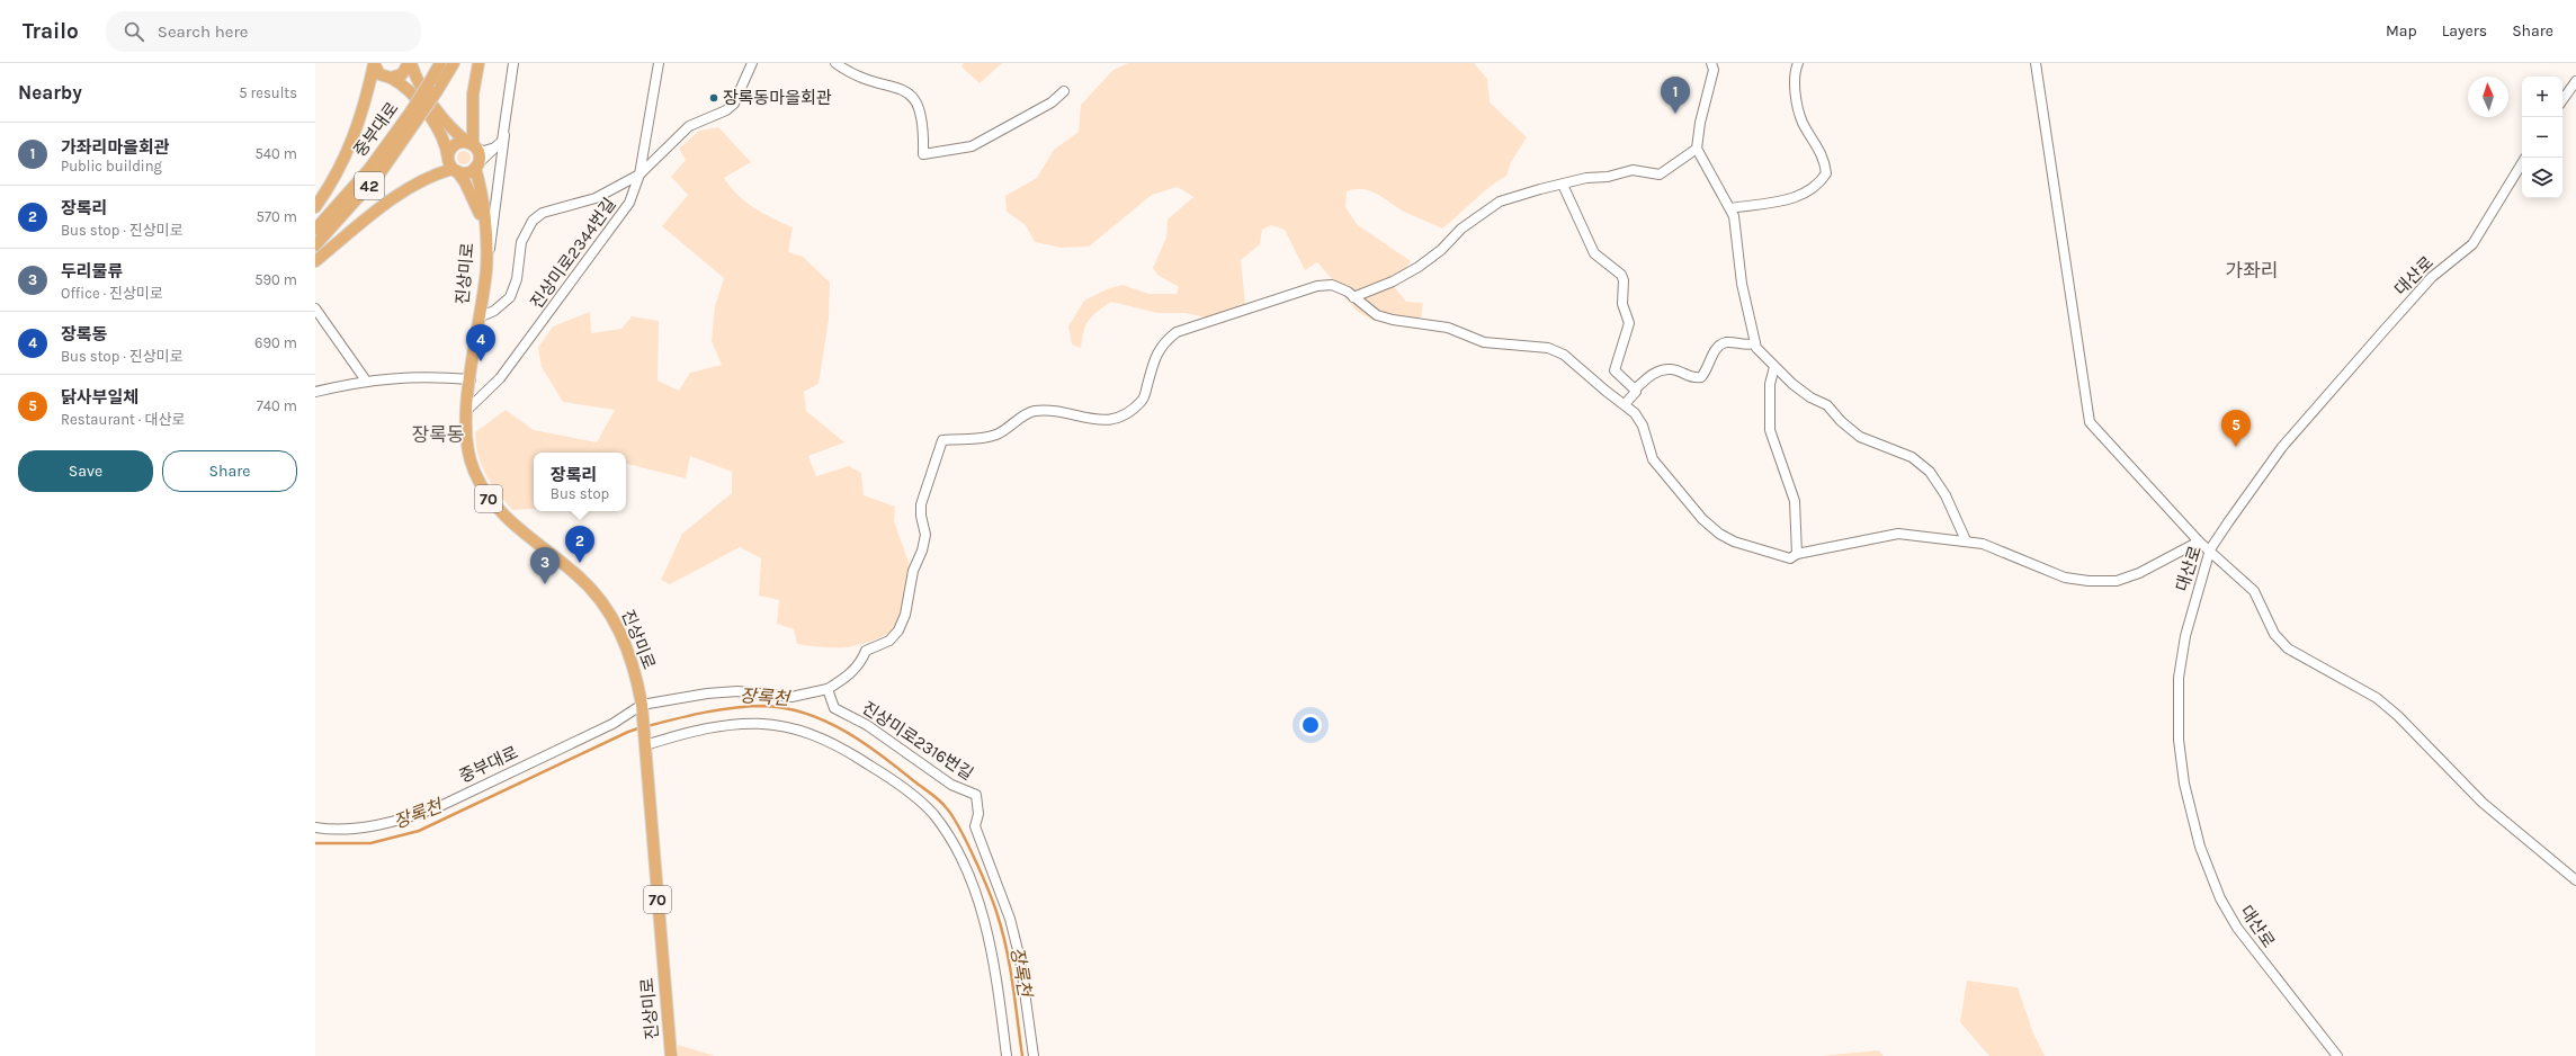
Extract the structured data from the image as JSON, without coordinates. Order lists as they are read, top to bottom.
{
  "streets": {
    "main road": [
      "중부대로",
      "42",
      "진상미로",
      "70"
    ],
    "street": ["진상미로2344번길", "대산로", "진상미로2316번길"]
  },
  "crossings": [
    ["중부대로", "42"],
    ["중부대로", "진상미로"],
    ["중부대로", "70"],
    ["진상미로2344번길", "진상미로"],
    ["진상미로", "70"]
  ],
  "districts": ["가좌리", "장록동"],
  "water": ["장록천"],
  "places": ["장록동마을회관"],
  "north": "top",
  "page": {
    "header": "Trailo",
    "search": "Search here",
    "nav": ["Map", "Layers", "Share"],
    "heading": ["Nearby", "5 results"],
    "map_buttons": ["+", "−"],
    "pins": [
      "1",
      "4",
      "5",
      "2",
      "3"
    ],
    "list": [
      {
        "mark": "1",
        "name": "가좌리마을회관",
        "note": "Public building",
        "value": "540 m"
      },
      {
        "mark": "2",
        "name": "장록리",
        "note": "Bus stop · 진상미로",
        "value": "570 m"
      },
      {
        "mark": "3",
        "name": "두리물류",
        "note": "Office · 진상미로",
        "value": "590 m"
      },
      {
        "mark": "4",
        "name": "장록동",
        "note": "Bus stop · 진상미로",
        "value": "690 m"
      },
      {
        "mark": "5",
        "name": "닭사부일체",
        "note": "Restaurant · 대산로",
        "value": "740 m"
      }
    ],
    "buttons": ["Save", "Share"],
    "popup": ["장록리", "Bus stop"]
  }
}
